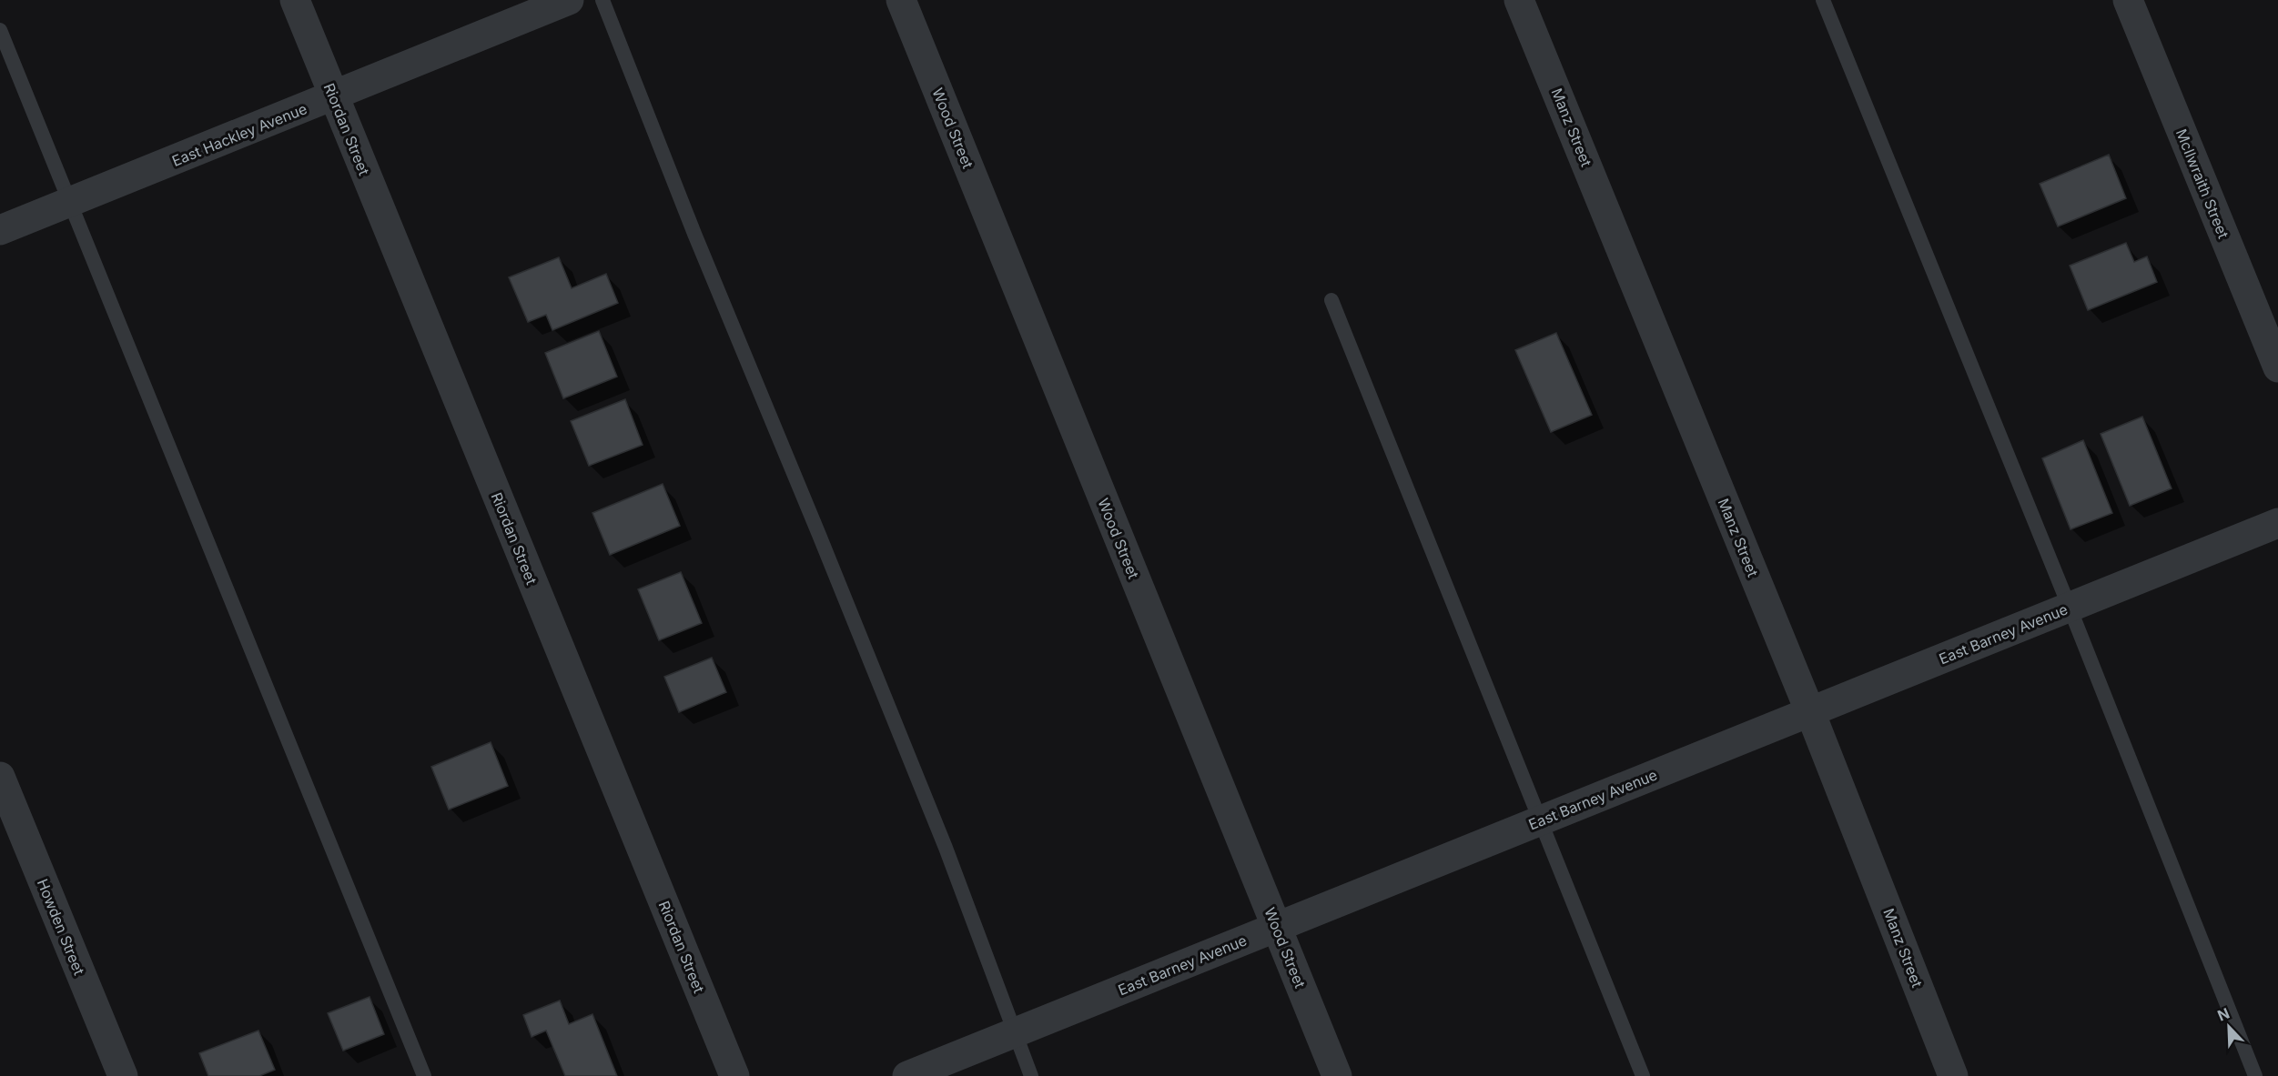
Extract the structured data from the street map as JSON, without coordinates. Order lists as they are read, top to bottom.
{
  "streets": {
    "street": [
      "Manz Street",
      "Wood Street",
      "Riordan Street",
      "East Hackley Avenue",
      "McIlwraith Street",
      "East Barney Avenue",
      "Howden Street"
    ]
  },
  "crossings": [
    ["Manz Street", "East Barney Avenue"],
    ["Wood Street", "East Barney Avenue"],
    ["Riordan Street", "East Hackley Avenue"]
  ],
  "north": "top left"
}
